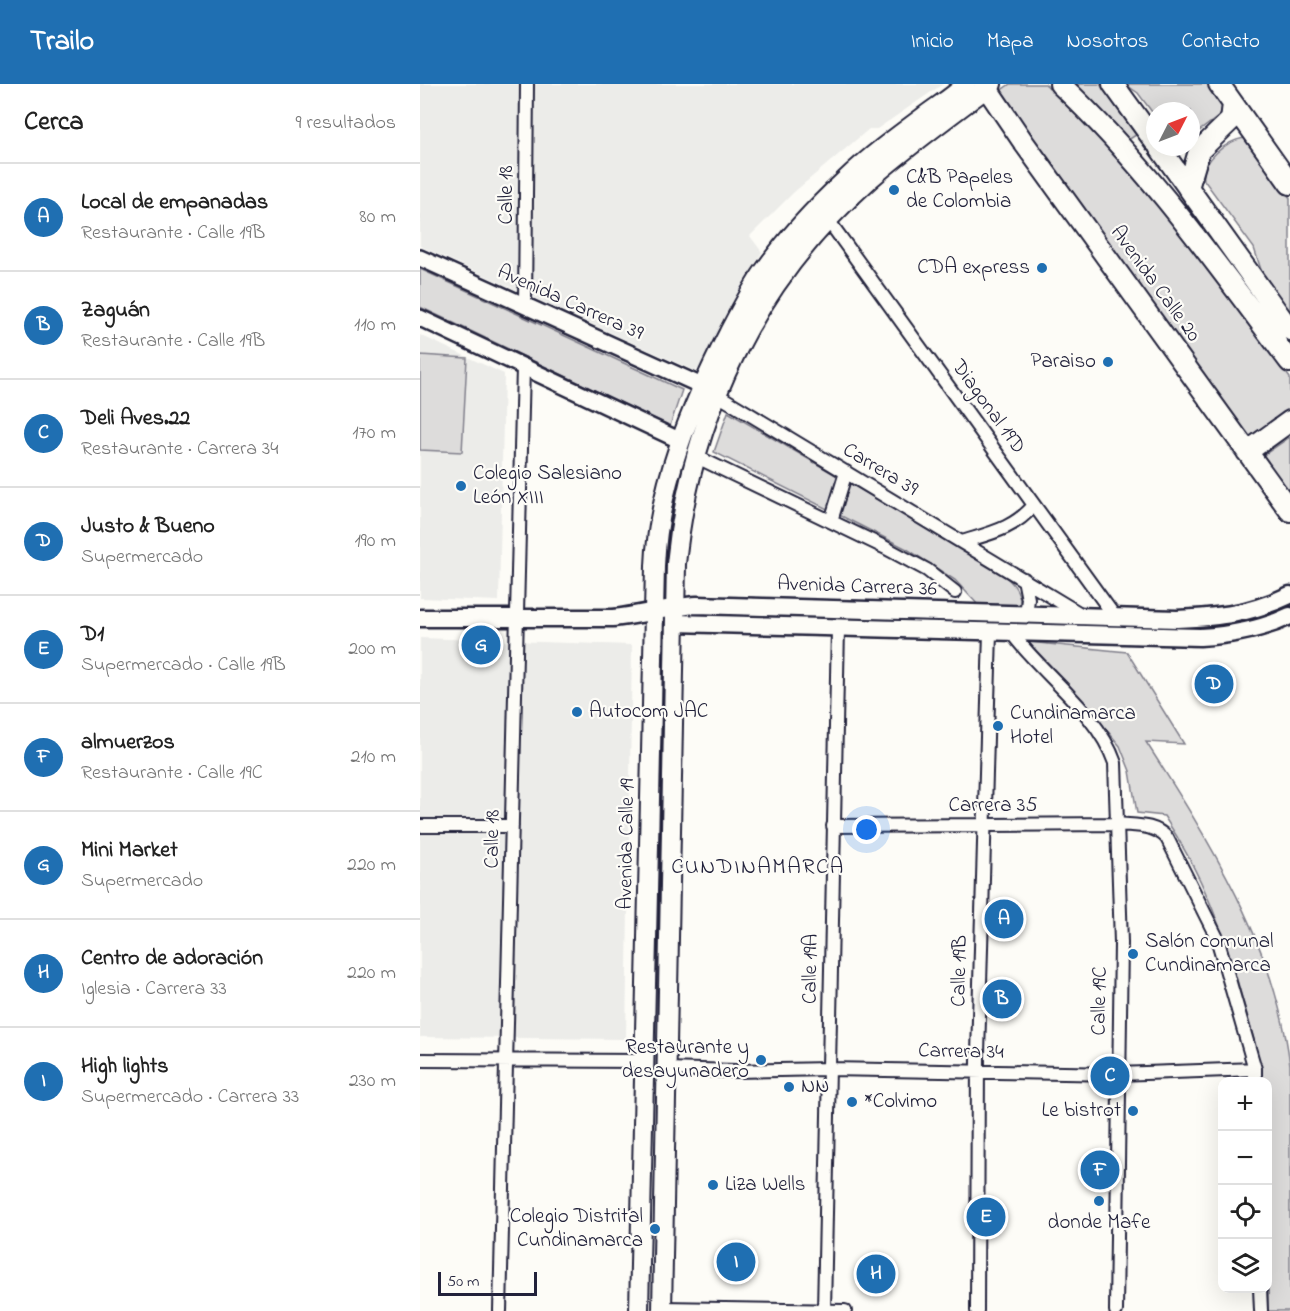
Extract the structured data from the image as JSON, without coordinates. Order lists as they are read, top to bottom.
{
  "streets": {
    "highway": ["Avenida Calle 20"],
    "main road": ["Avenida Carrera 36", "Avenida Calle 19"],
    "street": [
      "Calle 18",
      "Avenida Carrera 39",
      "Diagonal 19D",
      "Carrera 39",
      "Carrera 35",
      "Calle 19A",
      "Calle 19B",
      "Calle 19C",
      "Carrera 34"
    ]
  },
  "crossings": [
    ["Calle 18", "Avenida Carrera 39"],
    ["Calle 18", "Avenida Carrera 36"],
    ["Avenida Carrera 39", "Carrera 39"],
    ["Avenida Carrera 39", "Avenida Calle 19"],
    ["Diagonal 19D", "Avenida Carrera 36"],
    ["Carrera 39", "Avenida Carrera 36"],
    ["Carrera 39", "Avenida Calle 19"],
    ["Avenida Carrera 36", "Avenida Calle 19"],
    ["Avenida Carrera 36", "Calle 19A"],
    ["Avenida Carrera 36", "Calle 19B"],
    ["Avenida Carrera 36", "Calle 19C"],
    ["Carrera 35", "Calle 19A"],
    ["Carrera 35", "Calle 19B"],
    ["Carrera 35", "Calle 19C"],
    ["Carrera 35", "Carrera 34"],
    ["Avenida Calle 19", "Carrera 34"],
    ["Calle 19A", "Carrera 34"],
    ["Calle 19B", "Carrera 34"],
    ["Calle 19C", "Carrera 34"]
  ],
  "districts": ["CUNDINAMARCA"],
  "places": [
    "C&B Papeles de Colombia",
    "CDA express",
    "Paraiso",
    "Colegio Salesiano León XIII",
    "Autocom JAC",
    "Cundinamarca Hotel",
    "Salón comunal Cundinamarca",
    "Restaurante y desayunadero",
    "NN",
    "*Colvimo",
    "Le bistrot",
    "Liza Wells",
    "donde Mafe",
    "Colegio Distrital Cundinamarca"
  ],
  "scale_bar": "50 m",
  "north": "top right",
  "page": {
    "header": "Trailo",
    "nav": [
      "Inicio",
      "Mapa",
      "Nosotros",
      "Contacto"
    ],
    "heading": ["Cerca", "9 resultados"],
    "list": [
      {
        "mark": "A",
        "name": "Local de empanadas",
        "note": "Restaurante · Calle 19B",
        "value": "80 m"
      },
      {
        "mark": "B",
        "name": "Zaguán",
        "note": "Restaurante · Calle 19B",
        "value": "110 m"
      },
      {
        "mark": "C",
        "name": "Deli Aves.22",
        "note": "Restaurante · Carrera 34",
        "value": "170 m"
      },
      {
        "mark": "D",
        "name": "Justo & Bueno",
        "note": "Supermercado",
        "value": "190 m"
      },
      {
        "mark": "E",
        "name": "D1",
        "note": "Supermercado · Calle 19B",
        "value": "200 m"
      },
      {
        "mark": "F",
        "name": "almuerzos",
        "note": "Restaurante · Calle 19C",
        "value": "210 m"
      },
      {
        "mark": "G",
        "name": "Mini Market",
        "note": "Supermercado",
        "value": "220 m"
      },
      {
        "mark": "H",
        "name": "Centro de adoración",
        "note": "Iglesia · Carrera 33",
        "value": "220 m"
      },
      {
        "mark": "I",
        "name": "High lights",
        "note": "Supermercado · Carrera 33",
        "value": "230 m"
      }
    ],
    "pins": [
      "G",
      "D",
      "A",
      "B",
      "C",
      "F",
      "E",
      "I",
      "H"
    ],
    "map_buttons": ["+", "−"],
    "scale": "50 m"
  }
}
